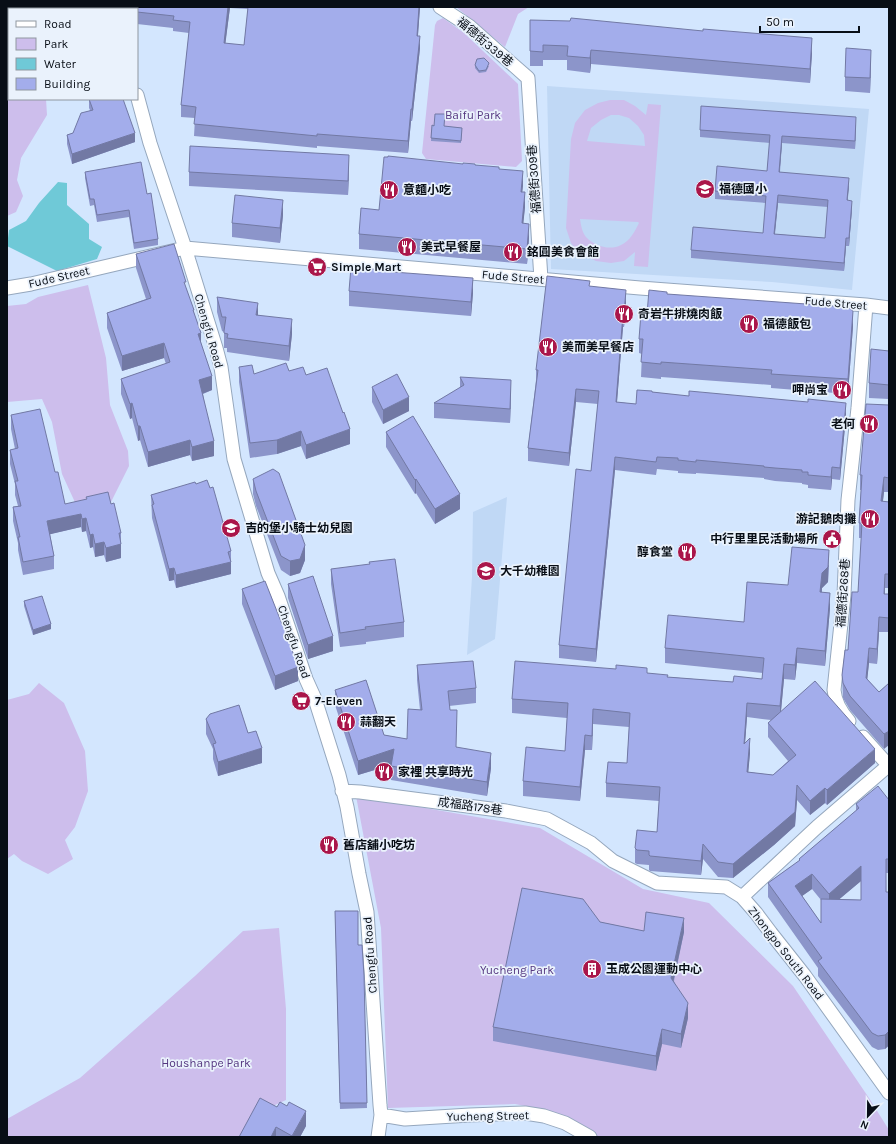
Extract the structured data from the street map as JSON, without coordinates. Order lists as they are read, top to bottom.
{
  "streets": {
    "street": [
      "福德街339巷",
      "福德街309巷",
      "Fude Street",
      "Chengfu Road",
      "福德街268巷",
      "成福路178巷",
      "Zhongpo South Road",
      "Yucheng Street"
    ]
  },
  "crossings": [
    ["福德街339巷", "福德街309巷"],
    ["福德街309巷", "Fude Street"],
    ["Fude Street", "Chengfu Road"],
    ["Fude Street", "福德街268巷"],
    ["Chengfu Road", "成福路178巷"],
    ["Chengfu Road", "Yucheng Street"],
    ["福德街268巷", "Zhongpo South Road"],
    ["成福路178巷", "Zhongpo South Road"]
  ],
  "parks": ["Baifu Park", "Yucheng Park", "Houshanpe Park"],
  "places": {
    "school or university": ["福德國小", "吉的堡小騎士幼兒園", "大千幼稚園"],
    "restaurant": [
      "意麵小吃",
      "美式早餐屋",
      "銘圓美食會館",
      "奇岩牛排燒肉飯",
      "福德飯包",
      "美而美早餐店",
      "呷尚宝",
      "老何",
      "游記鵝肉攤",
      "醇食堂",
      "蒜翻天",
      "家裡 共享時光",
      "舊店舖小吃坊"
    ],
    "supermarket": ["Simple Mart", "7-Eleven"],
    "public building": ["中行里里民活動場所"],
    "building": ["玉成公園運動中心"]
  },
  "legend": [
    "Road",
    "Park",
    "Water",
    "Building"
  ],
  "scale_bar": "50 m",
  "north": "bottom"
}
